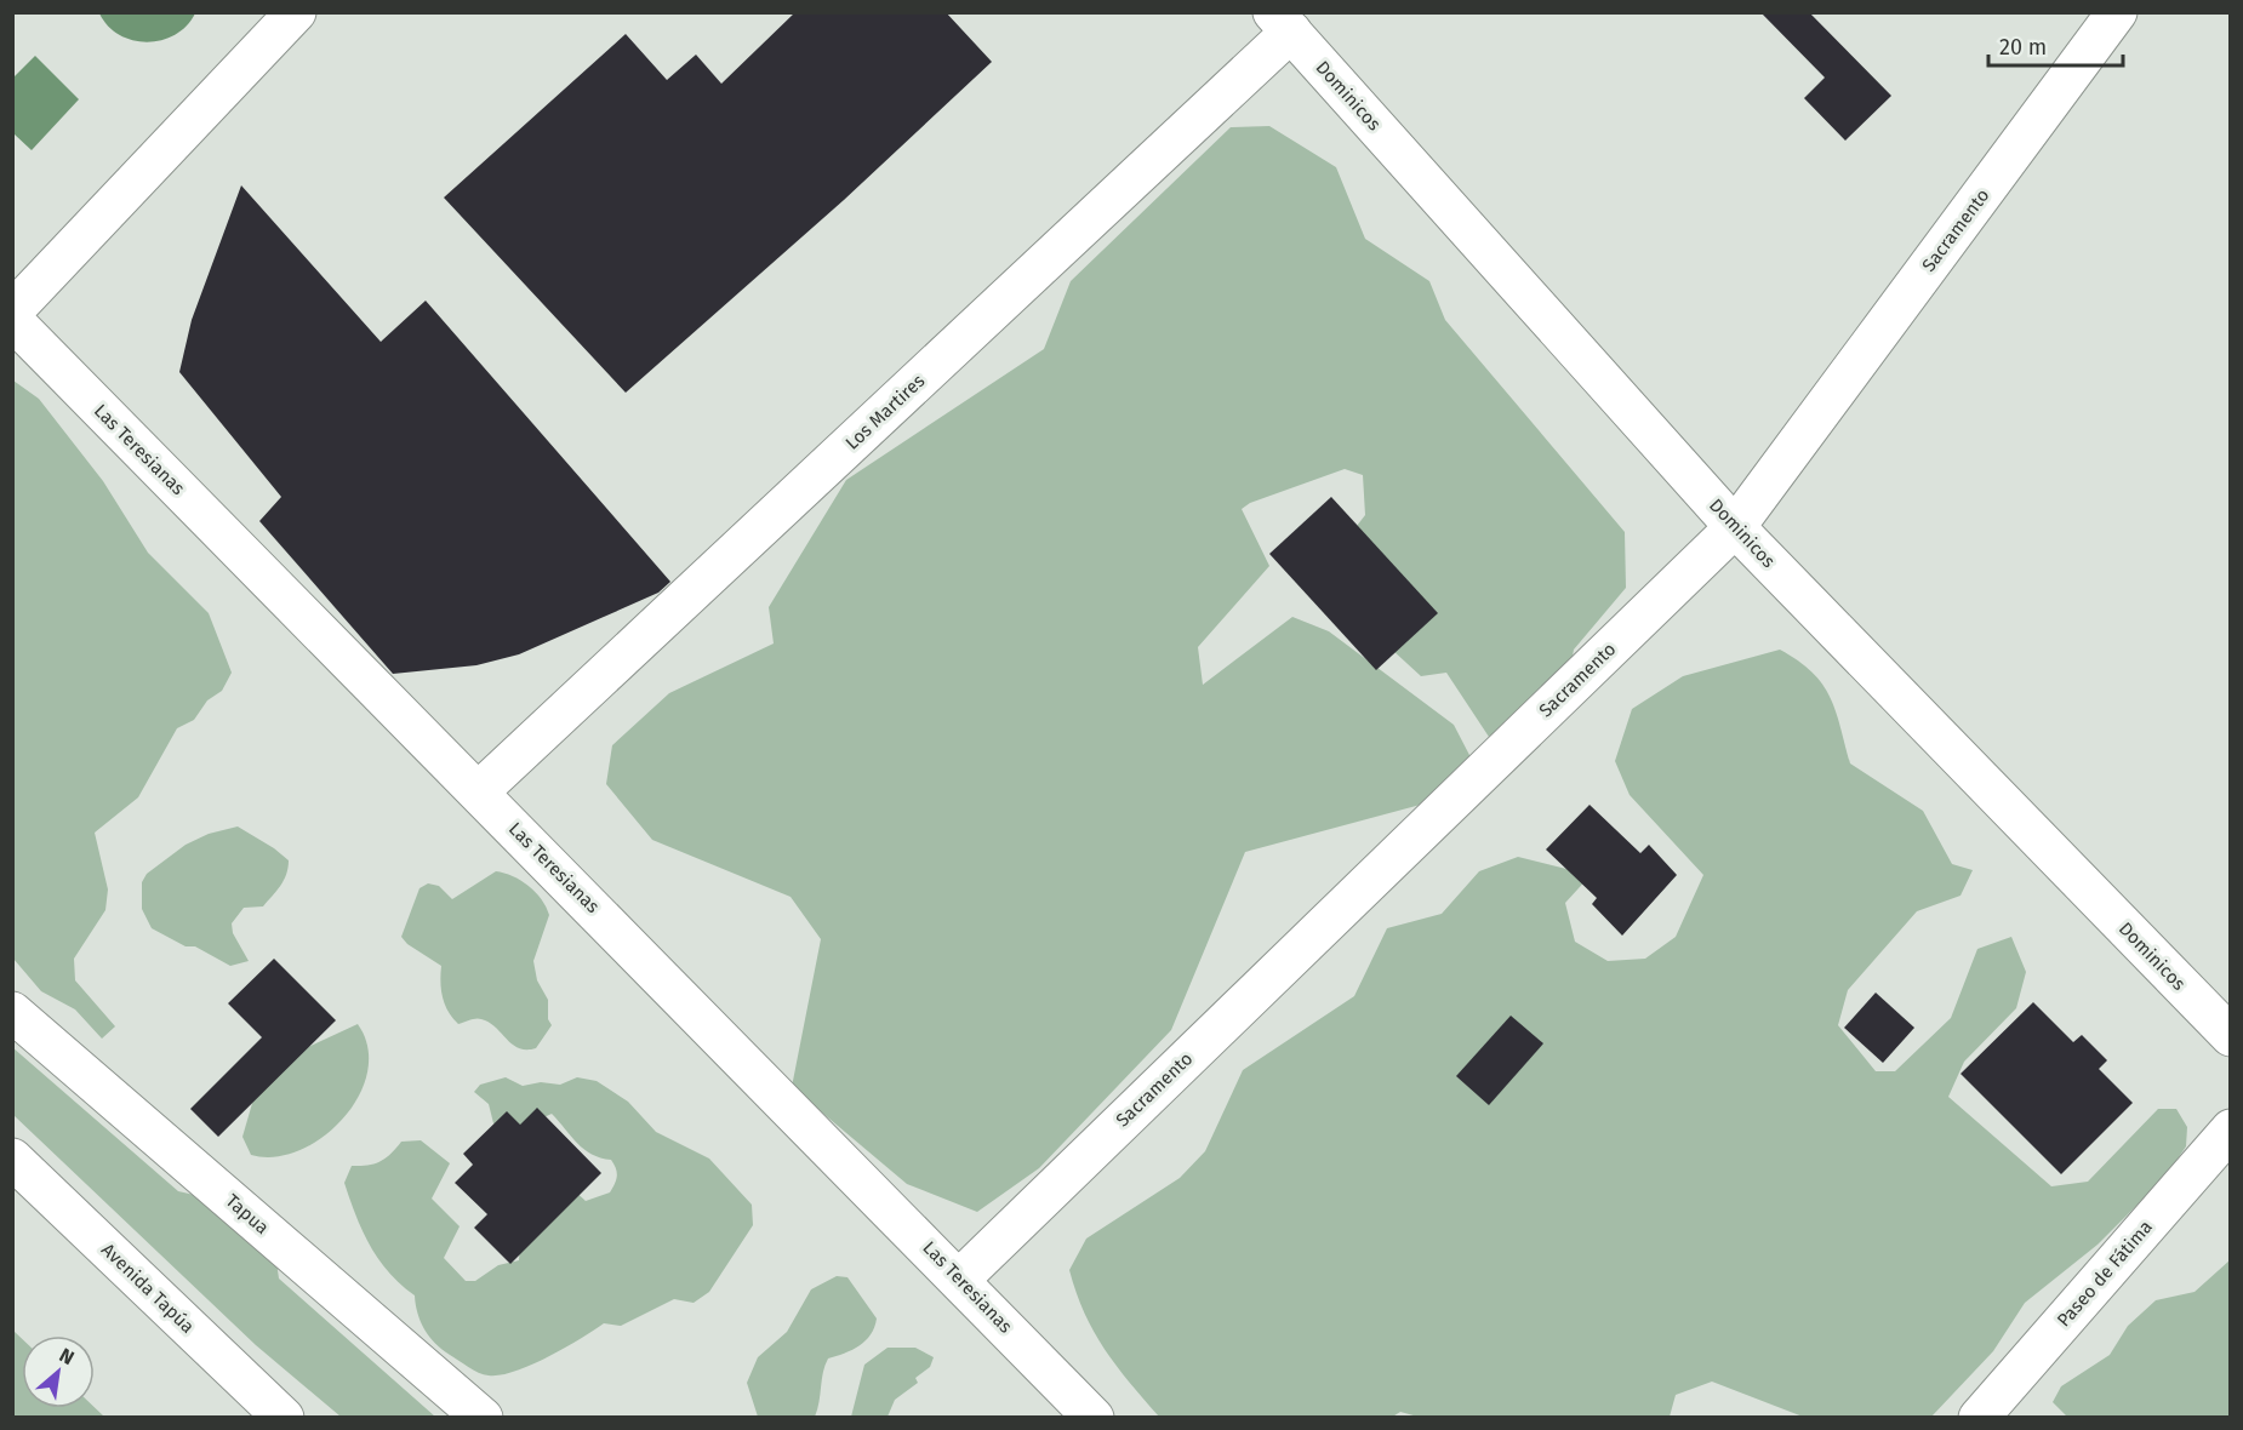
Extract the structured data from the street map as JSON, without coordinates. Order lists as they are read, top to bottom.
{
  "streets": {
    "street": [
      "Dominicos",
      "Sacramento",
      "Los Martires",
      "Las Teresianas",
      "Tapua",
      "Paseo de Fátima",
      "Avenida Tapúa"
    ]
  },
  "crossings": [
    ["Dominicos", "Sacramento"],
    ["Dominicos", "Los Martires"],
    ["Sacramento", "Las Teresianas"],
    ["Los Martires", "Las Teresianas"]
  ],
  "scale_bar": "20 m",
  "north": "top right"
}
